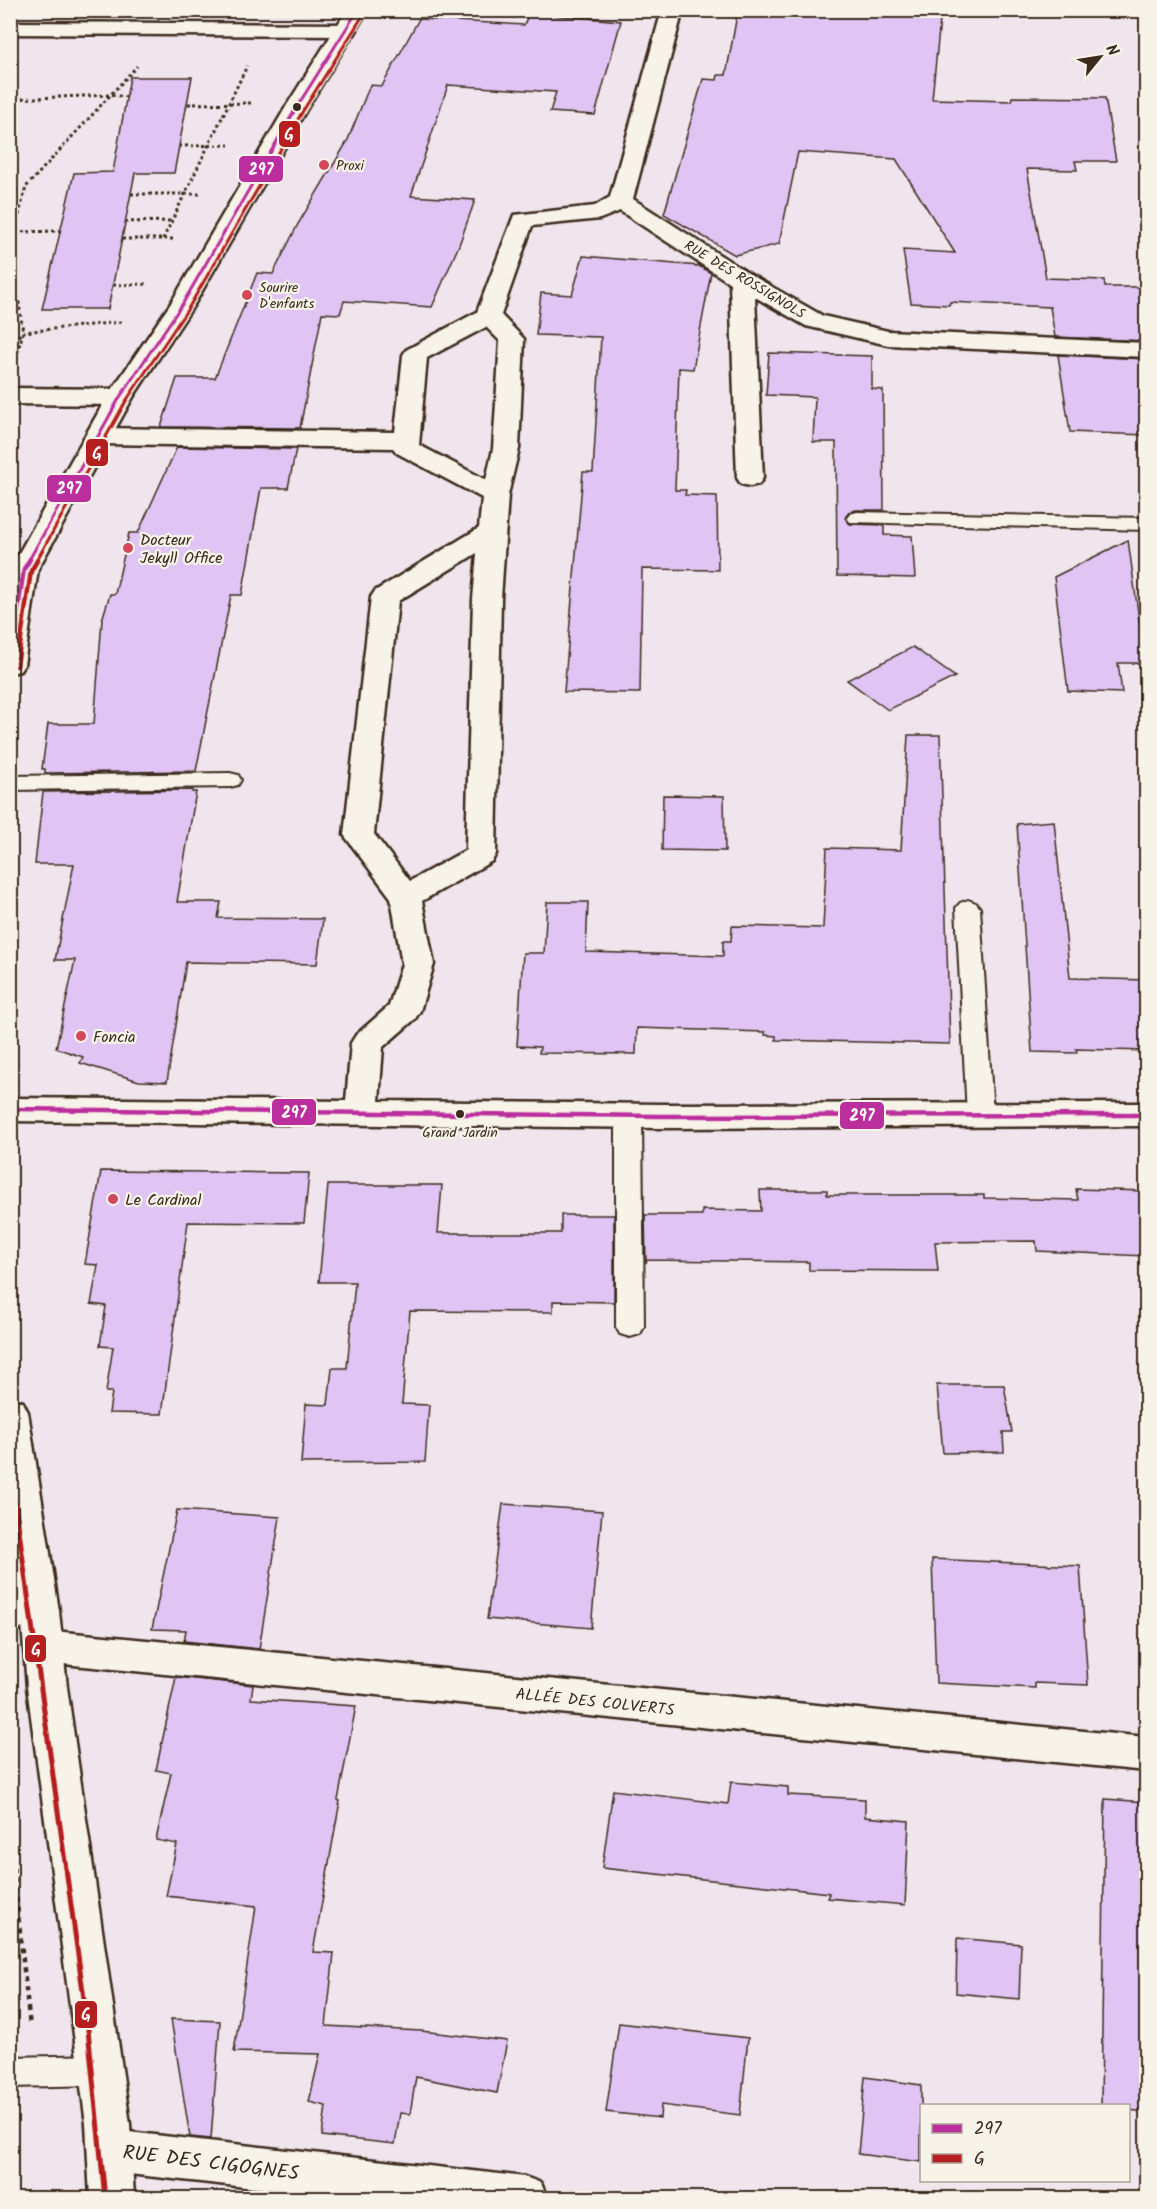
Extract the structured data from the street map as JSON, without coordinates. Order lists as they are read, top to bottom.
{
  "streets": {
    "street": ["RUE DES ROSSIGNOLS", "ALLÉE DES COLVERTS", "RUE DES CIGOGNES"]
  },
  "places": [
    "Proxi",
    "Sourire D'enfants",
    "Docteur Jekyll Office",
    "Foncia",
    "Grand Jardin",
    "Le Cardinal"
  ],
  "lines": ["transit line 297", "transit line G"],
  "legend": ["297", "G"],
  "north": "top right"
}
